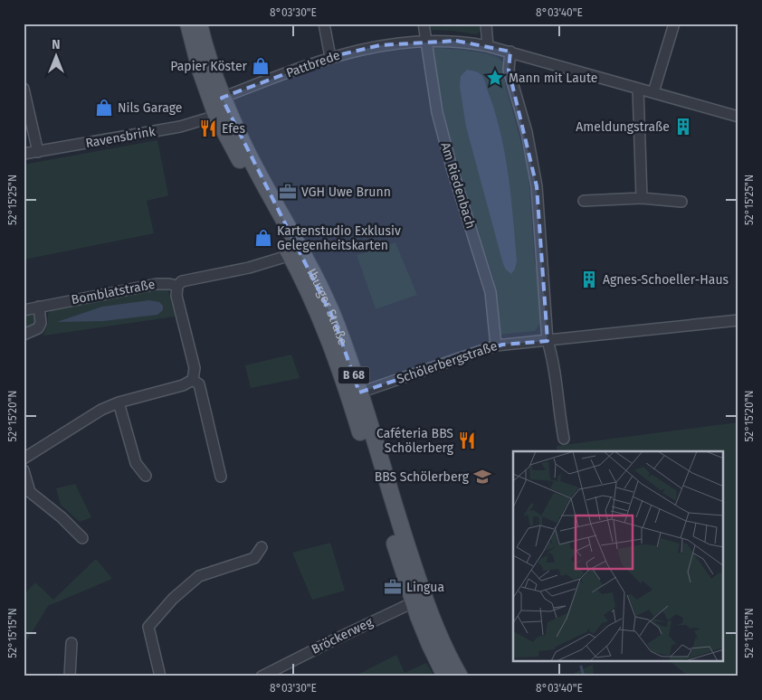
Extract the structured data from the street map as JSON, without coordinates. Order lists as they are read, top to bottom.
{
  "streets": {
    "main road": ["Iburger Straße", "B 68"],
    "street": [
      "Pattbrede",
      "Ravensbrink",
      "Am Riedenbach",
      "Bomblatstraße",
      "Schölerbergstraße",
      "Bröckerweg"
    ]
  },
  "crossings": [
    ["Pattbrede", "Am Riedenbach"],
    ["Pattbrede", "Iburger Straße"],
    ["Ravensbrink", "Iburger Straße"],
    ["Am Riedenbach", "Schölerbergstraße"],
    ["Bomblatstraße", "Iburger Straße"],
    ["Iburger Straße", "Schölerbergstraße"],
    ["Iburger Straße", "Bröckerweg"]
  ],
  "places": {
    "shop": ["Papier Köster", "Nils Garage", "Kartenstudio Exklusiv Gelegenheitskarten"],
    "place": ["Mann mit Laute"],
    "building": ["Ameldungstraße", "Agnes-Schoeller-Haus"],
    "restaurant": ["Efes", "Caféteria BBS Schölerberg"],
    "office": ["VGH Uwe Brunn", "Lingua"],
    "school or university": ["BBS Schölerberg"]
  },
  "north": "top",
  "coordinates": [
    "8°03'30\"E",
    "8°03'40\"E",
    "52°15'25\"N",
    "52°15'20\"N",
    "52°15'15\"N"
  ]
}
